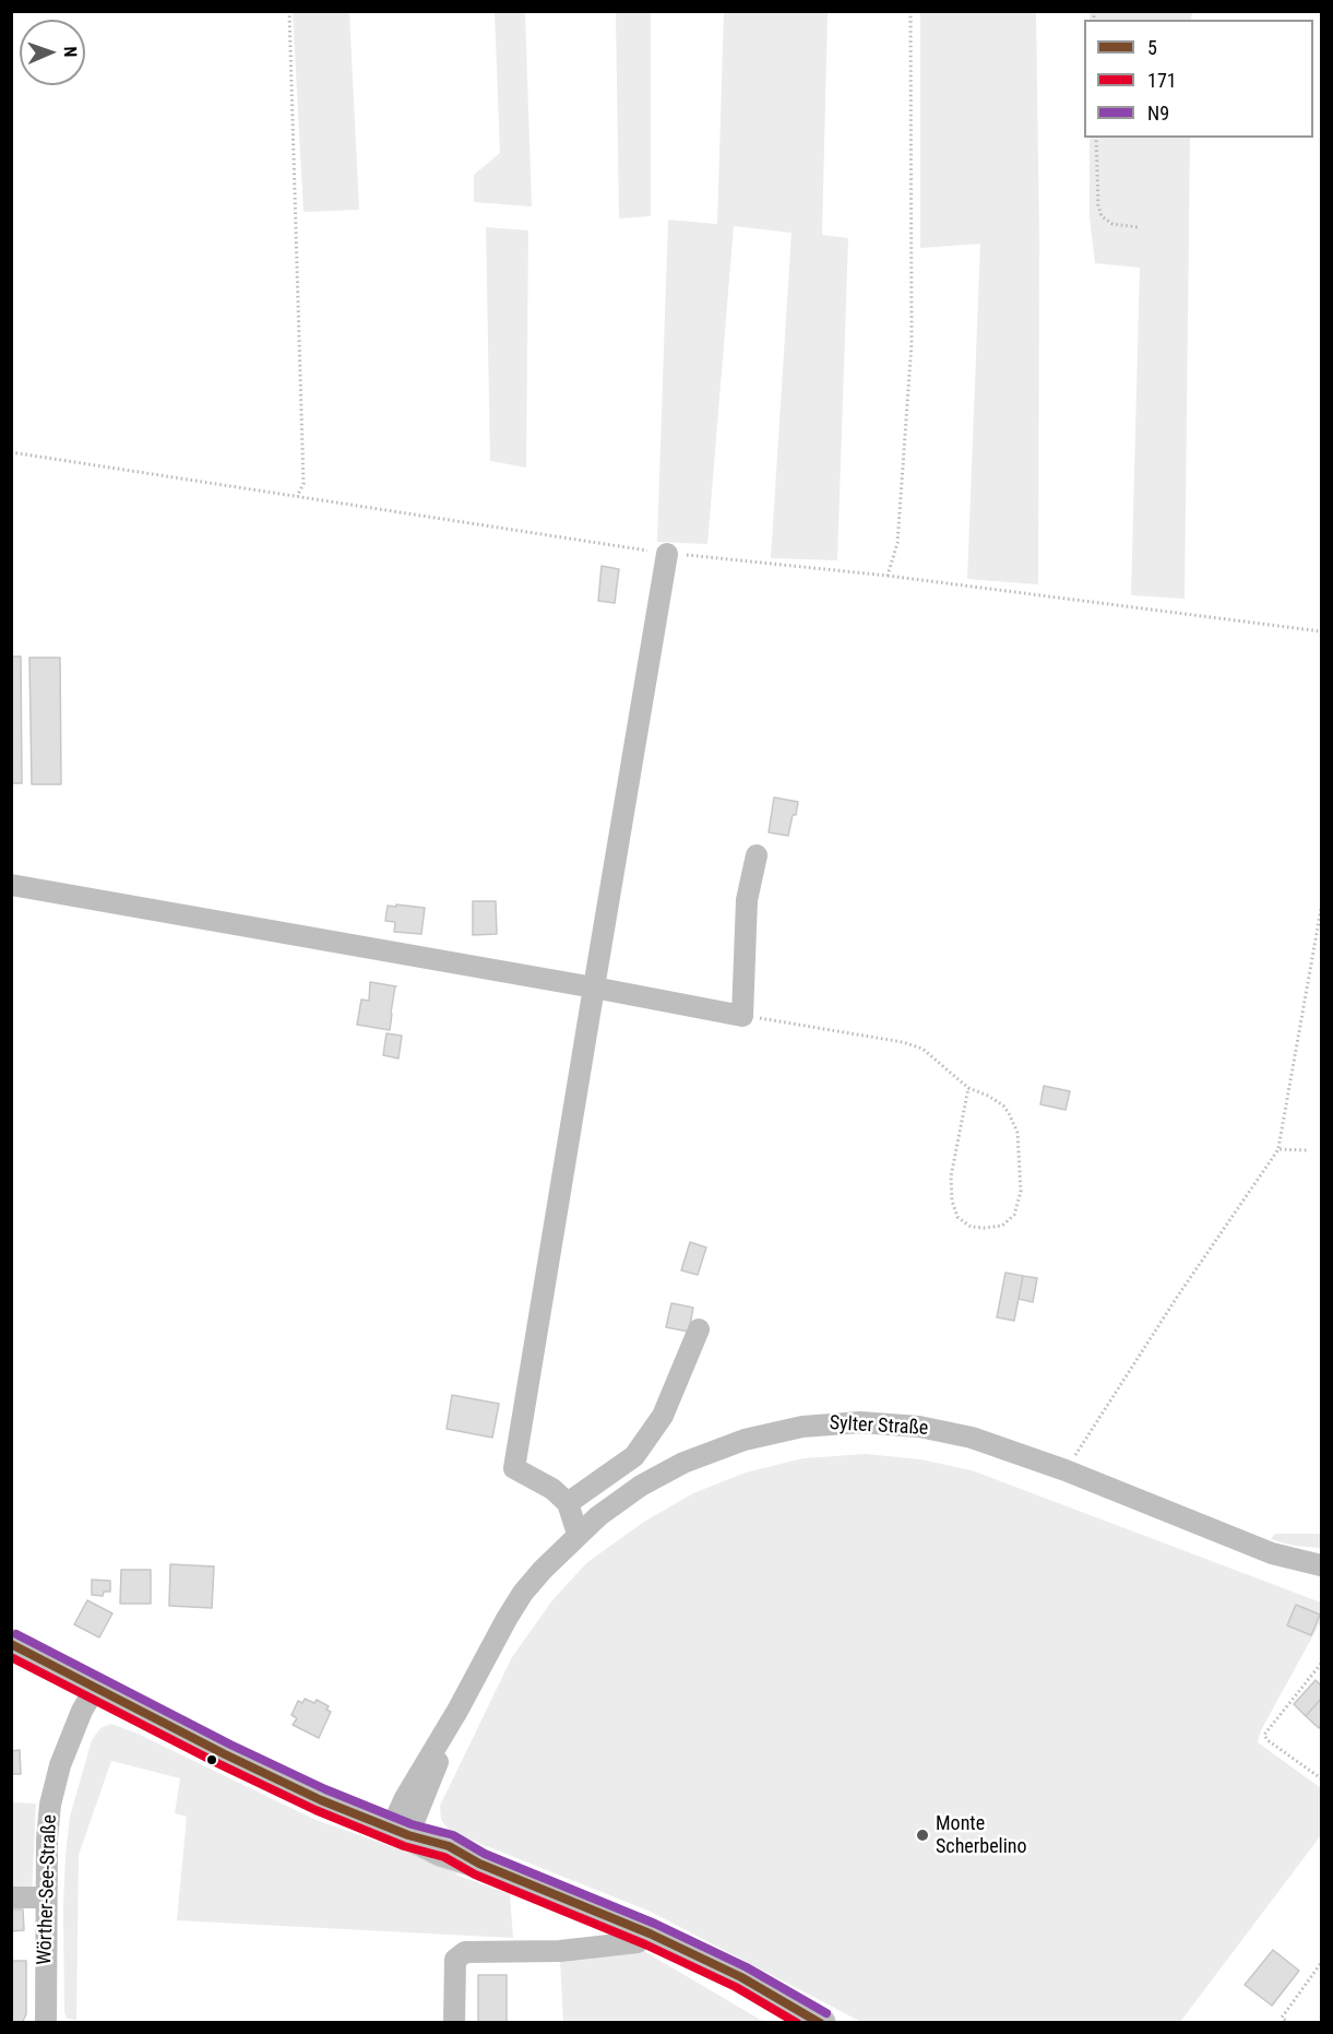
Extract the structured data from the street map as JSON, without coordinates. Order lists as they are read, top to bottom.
{
  "streets": {
    "street": ["Sylter Straße", "Wörther-See-Straße"]
  },
  "places": ["Monte Scherbelino"],
  "lines": ["transit line N9", "transit line 5", "transit line 171"],
  "legend": ["5", "171", "N9"],
  "north": "right"
}
